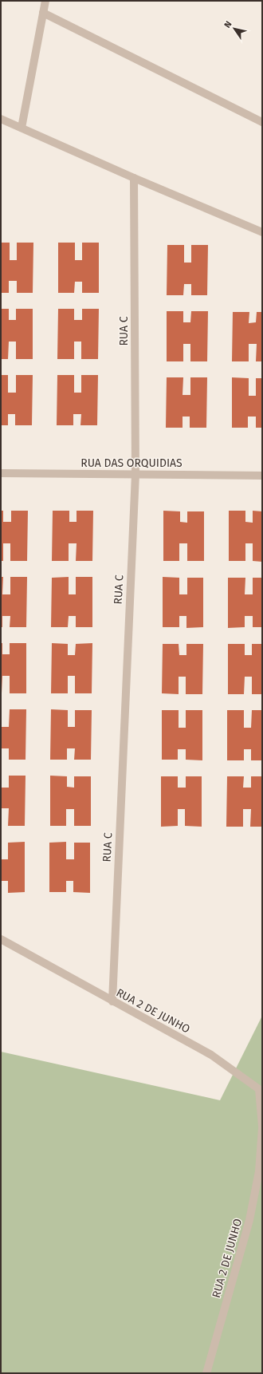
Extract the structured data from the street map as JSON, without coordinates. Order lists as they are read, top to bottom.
{
  "streets": {
    "street": ["RUA C", "RUA DAS ORQUIDIAS", "RUA 2 DE JUNHO"]
  },
  "crossings": [
    ["RUA C", "RUA DAS ORQUIDIAS"],
    ["RUA C", "RUA 2 DE JUNHO"]
  ],
  "north": "top left"
}
